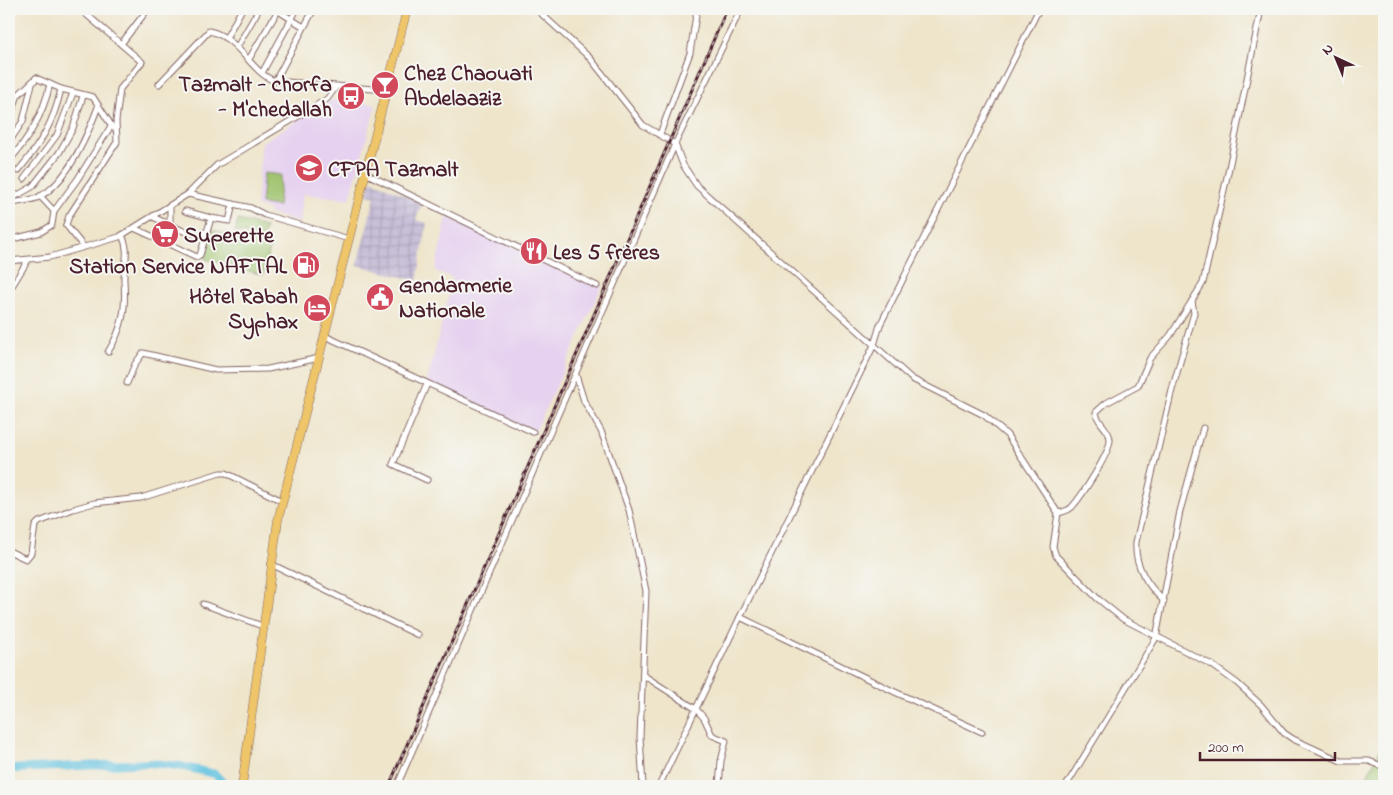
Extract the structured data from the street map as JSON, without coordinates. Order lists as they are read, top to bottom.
{
  "places": {
    "bar": ["Chez Chaouati Abdelaaziz"],
    "bus stop": ["Tazmalt - chorfa - M'chedallah"],
    "school or university": ["CFPA Tazmalt"],
    "supermarket": ["Superette"],
    "restaurant": ["Les 5 frères"],
    "fuel station": ["Station Service NAFTAL"],
    "public building": ["Gendarmerie Nationale"],
    "hotel": ["Hôtel Rabah Syphax"]
  },
  "scale_bar": "200 m",
  "north": "top left"
}
